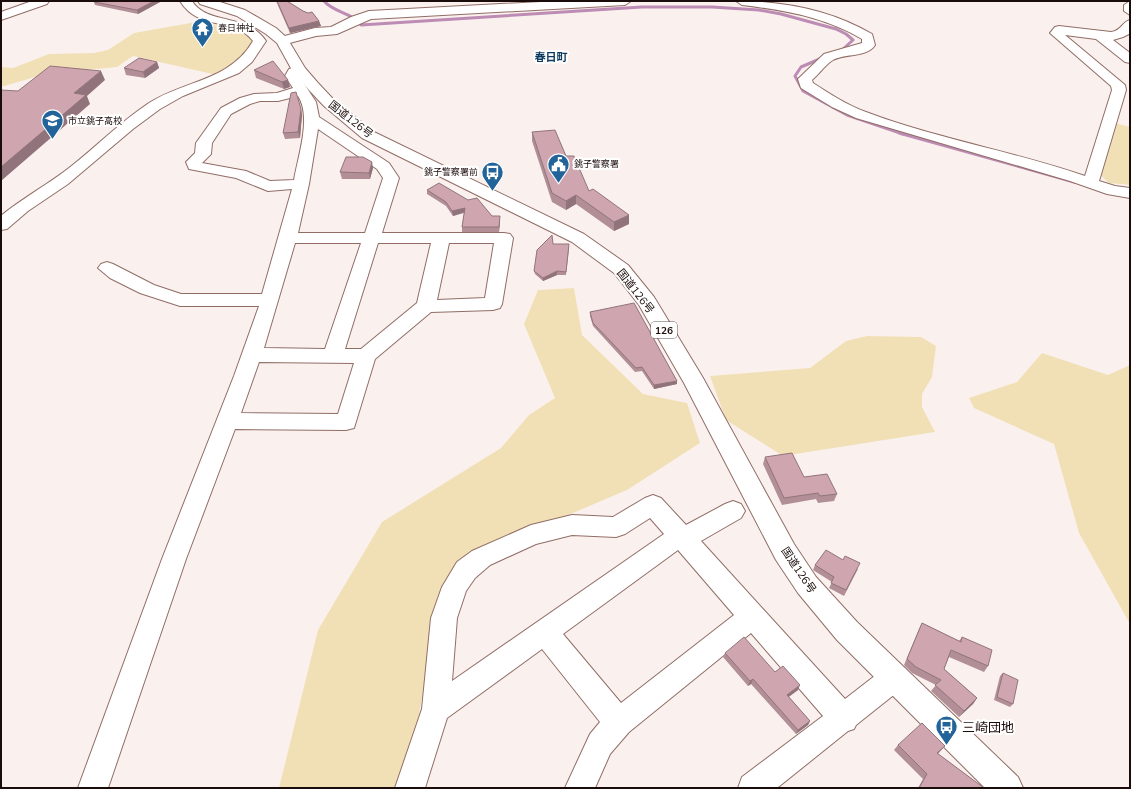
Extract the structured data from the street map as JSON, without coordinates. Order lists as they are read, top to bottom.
{
  "streets": {
    "highway": ["国道126号", "126"]
  },
  "districts": ["春日町"],
  "places": {
    "temple": ["春日神社"],
    "school or university": ["市立銚子高校"],
    "public building": ["銚子警察署"],
    "bus stop": ["銚子警察署前", "三崎団地"]
  }
}
